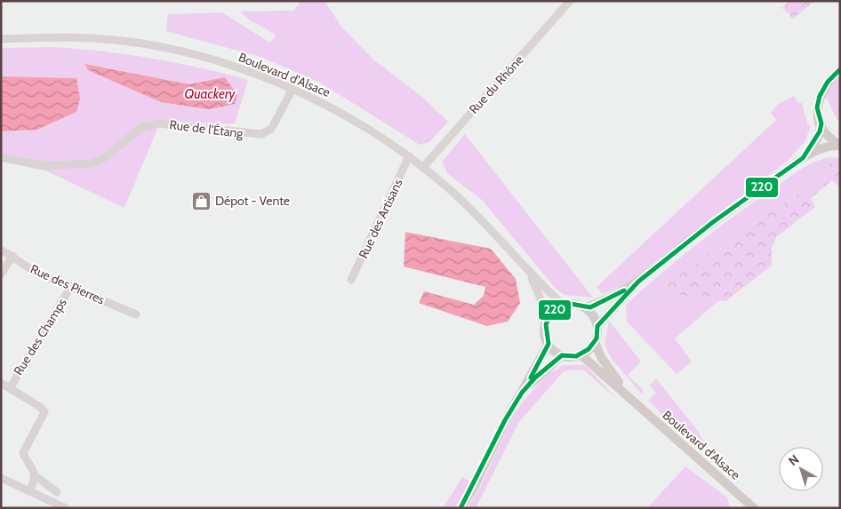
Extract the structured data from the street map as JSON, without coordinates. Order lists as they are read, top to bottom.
{
  "streets": {
    "main road": ["Boulevard d'Alsace"],
    "street": [
      "Rue du Rhône",
      "Rue de l'Étang",
      "Rue des Artisans",
      "Rue des Pierres",
      "Rue des Champs"
    ]
  },
  "crossings": [
    ["Boulevard d'Alsace", "Rue du Rhône"],
    ["Boulevard d'Alsace", "Rue de l'Étang"],
    ["Boulevard d'Alsace", "Rue des Artisans"],
    ["Rue des Pierres", "Rue des Champs"]
  ],
  "water": ["Quackery"],
  "places": {
    "shop": ["Dépot - Vente"]
  },
  "lines": ["transit line 220"],
  "north": "top left"
}
